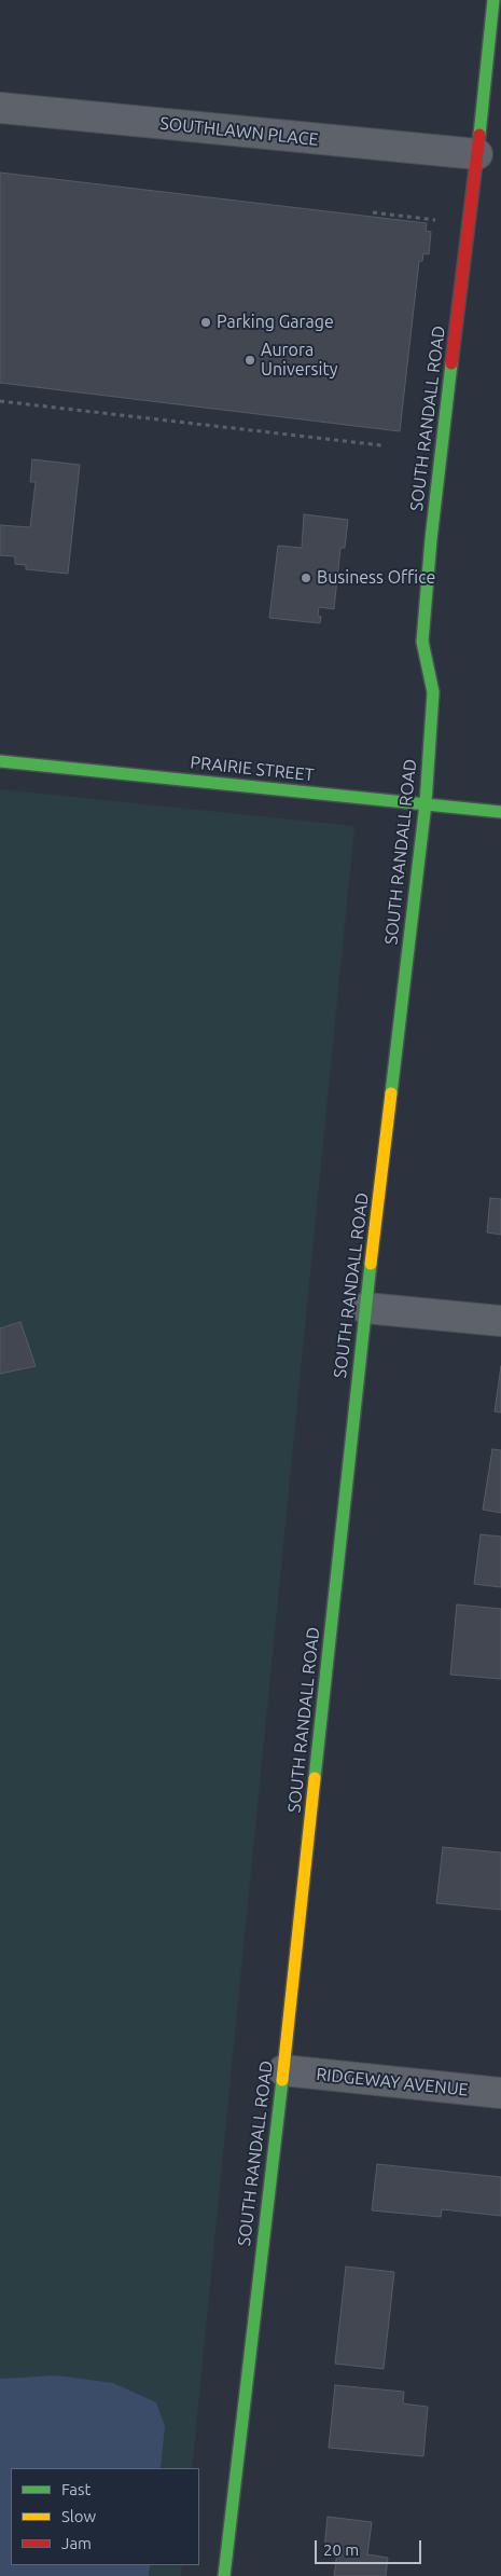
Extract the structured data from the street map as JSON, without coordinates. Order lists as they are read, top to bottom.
{
  "streets": {
    "street": [
      "SOUTHLAWN PLACE",
      "SOUTH RANDALL ROAD",
      "PRAIRIE STREET",
      "RIDGEWAY AVENUE"
    ]
  },
  "crossings": [
    ["SOUTHLAWN PLACE", "SOUTH RANDALL ROAD"],
    ["SOUTH RANDALL ROAD", "PRAIRIE STREET"],
    ["SOUTH RANDALL ROAD", "RIDGEWAY AVENUE"]
  ],
  "places": ["Parking Garage", "Aurora University", "Business Office"],
  "legend": ["Fast", "Slow", "Jam"],
  "scale_bar": "20 m"
}
